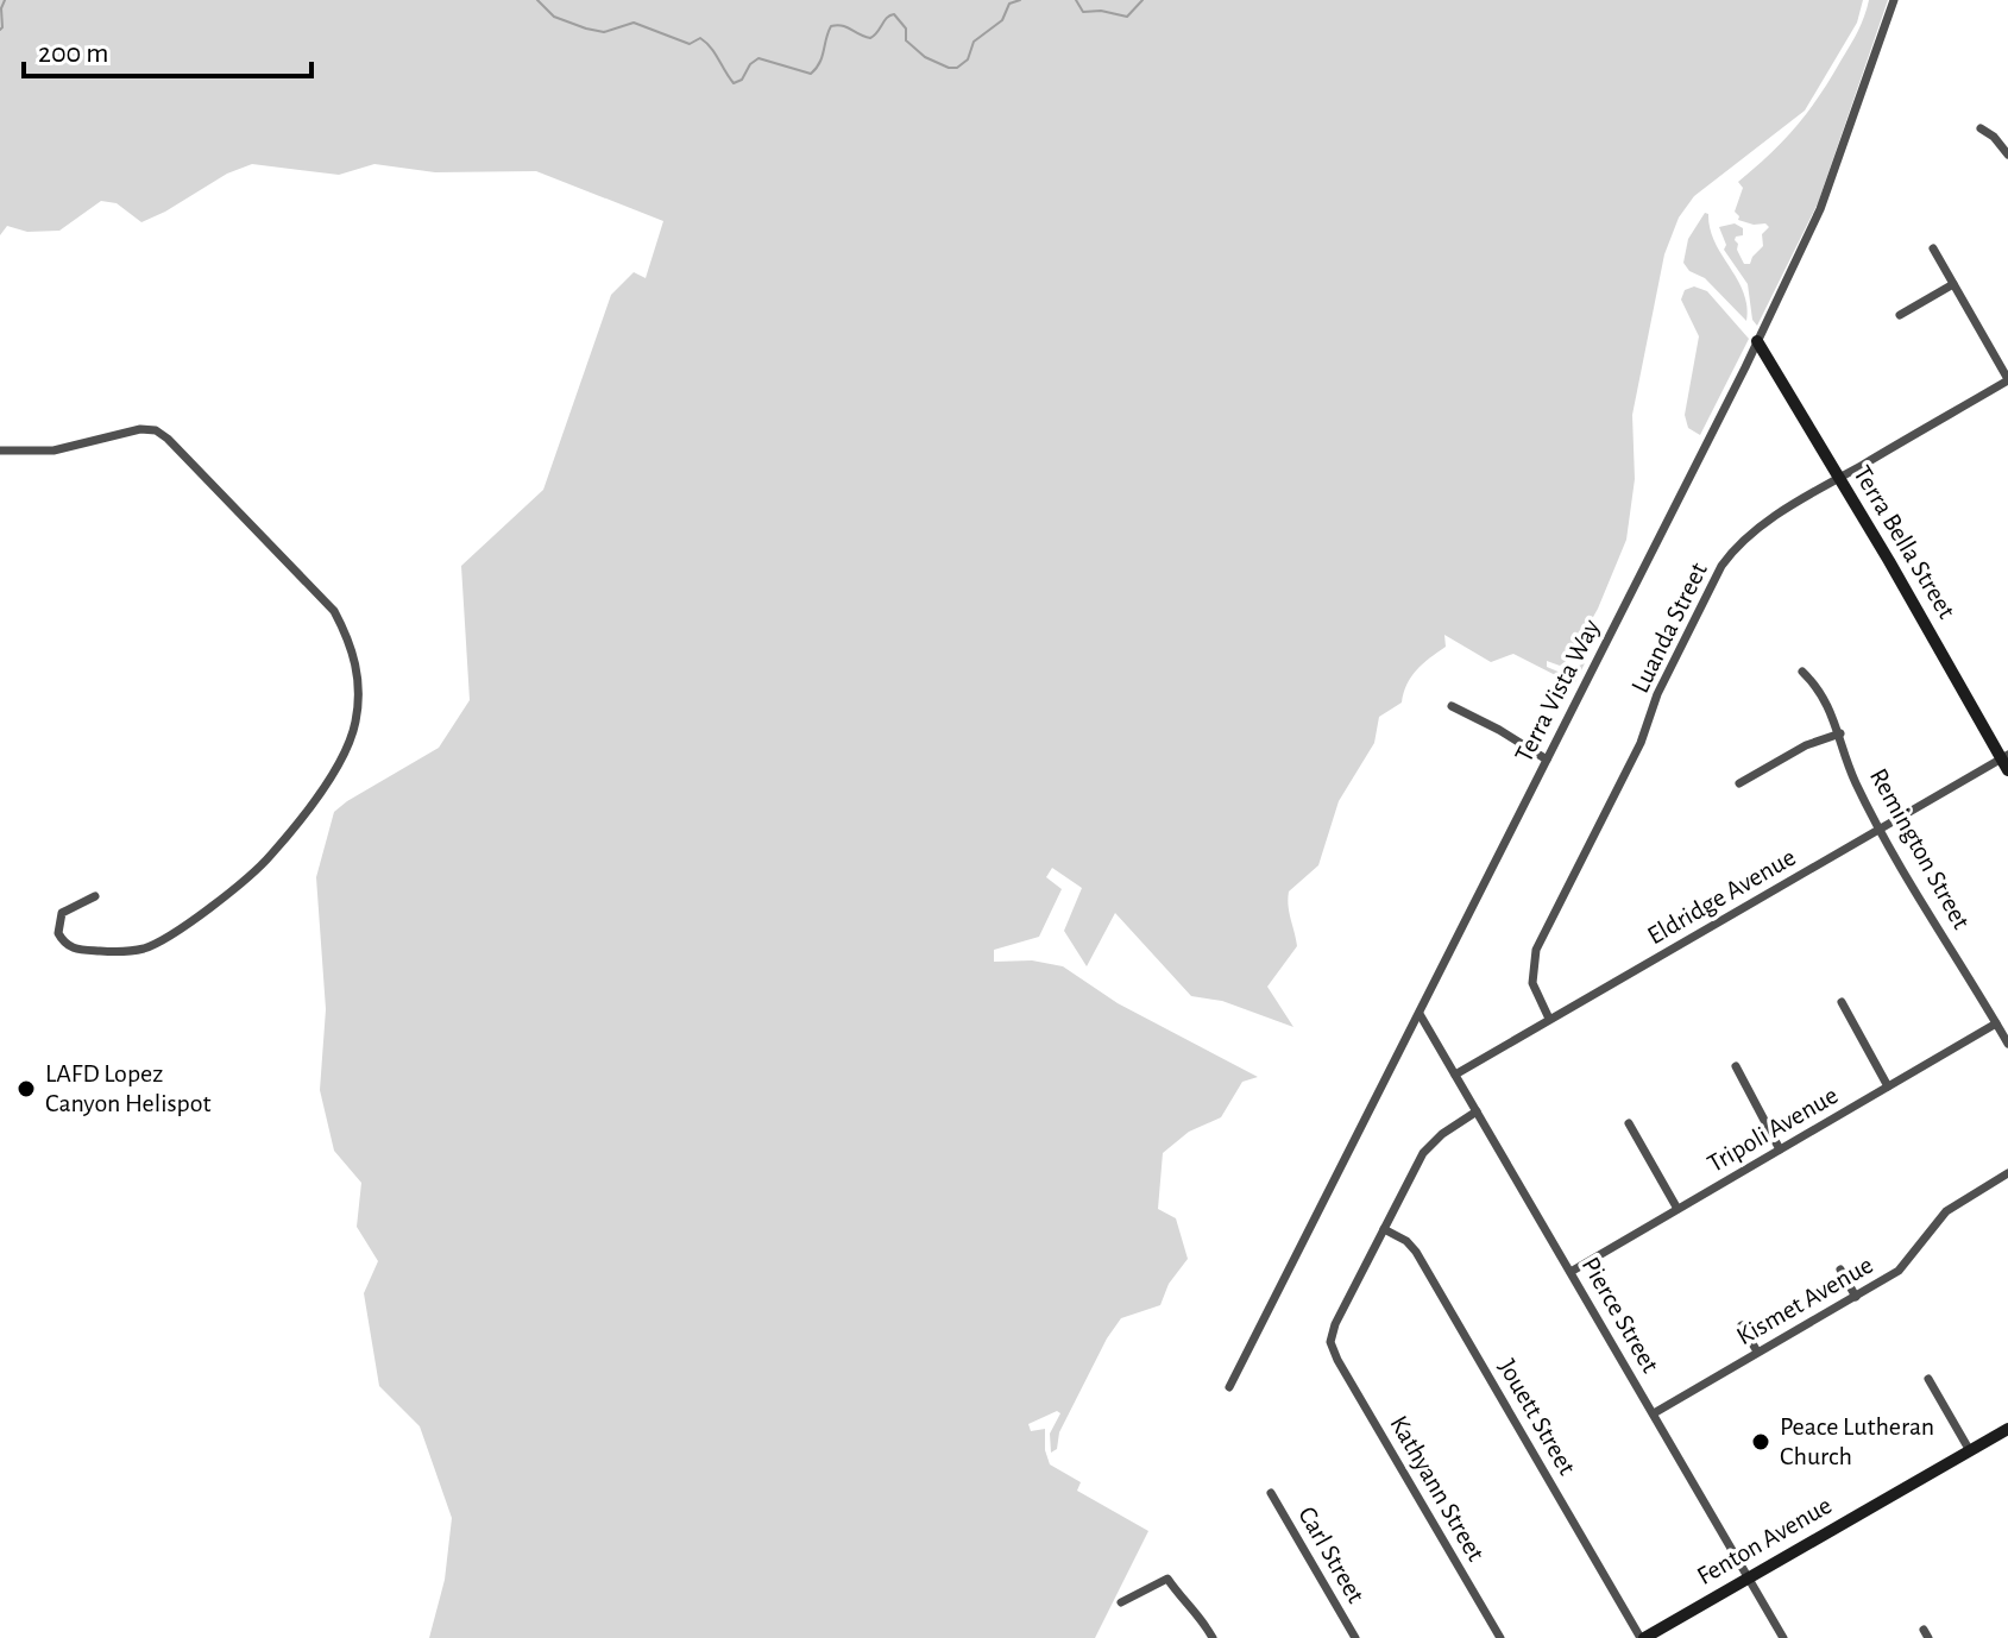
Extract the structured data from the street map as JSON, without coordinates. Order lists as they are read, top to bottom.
{
  "streets": {
    "street": [
      "Terra Bella Street",
      "Luanda Street",
      "Terra Vista Way",
      "Remington Street",
      "Eldridge Avenue",
      "Tripoli Avenue",
      "Kismet Avenue",
      "Pierce Street",
      "Jouett Street",
      "Kathyann Street",
      "Fenton Avenue",
      "Carl Street"
    ]
  },
  "crossings": [
    ["Terra Bella Street", "Luanda Street"],
    ["Terra Bella Street", "Terra Vista Way"],
    ["Terra Bella Street", "Eldridge Avenue"],
    ["Luanda Street", "Eldridge Avenue"],
    ["Terra Vista Way", "Pierce Street"],
    ["Remington Street", "Eldridge Avenue"],
    ["Remington Street", "Tripoli Avenue"],
    ["Eldridge Avenue", "Pierce Street"],
    ["Tripoli Avenue", "Pierce Street"],
    ["Kismet Avenue", "Pierce Street"],
    ["Pierce Street", "Fenton Avenue"],
    ["Jouett Street", "Kathyann Street"],
    ["Jouett Street", "Fenton Avenue"]
  ],
  "places": ["LAFD Lopez Canyon Helispot", "Peace Lutheran Church"],
  "scale_bar": "200 m"
}
